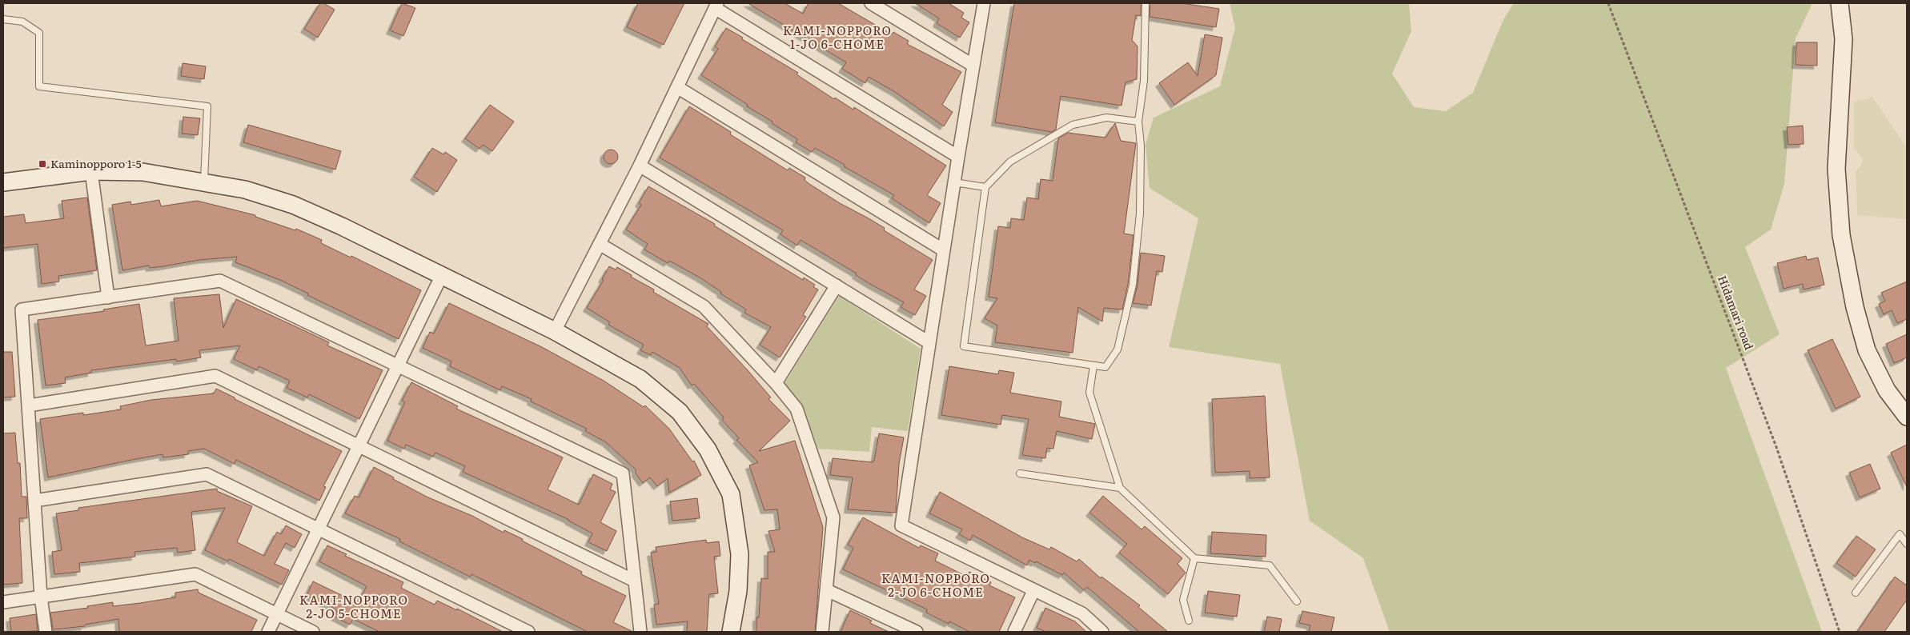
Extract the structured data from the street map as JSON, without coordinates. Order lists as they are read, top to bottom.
{
  "streets": {
    "path": ["Hidamari road"]
  },
  "districts": ["KAMI-NOPPORO 1-JO 6-CHOME", "KAMI-NOPPORO 2-JO 6-CHOME", "KAMI-NOPPORO 2-JO 5-CHOME"],
  "places": {
    "transit": ["Kaminopporo 1-5"]
  }
}
